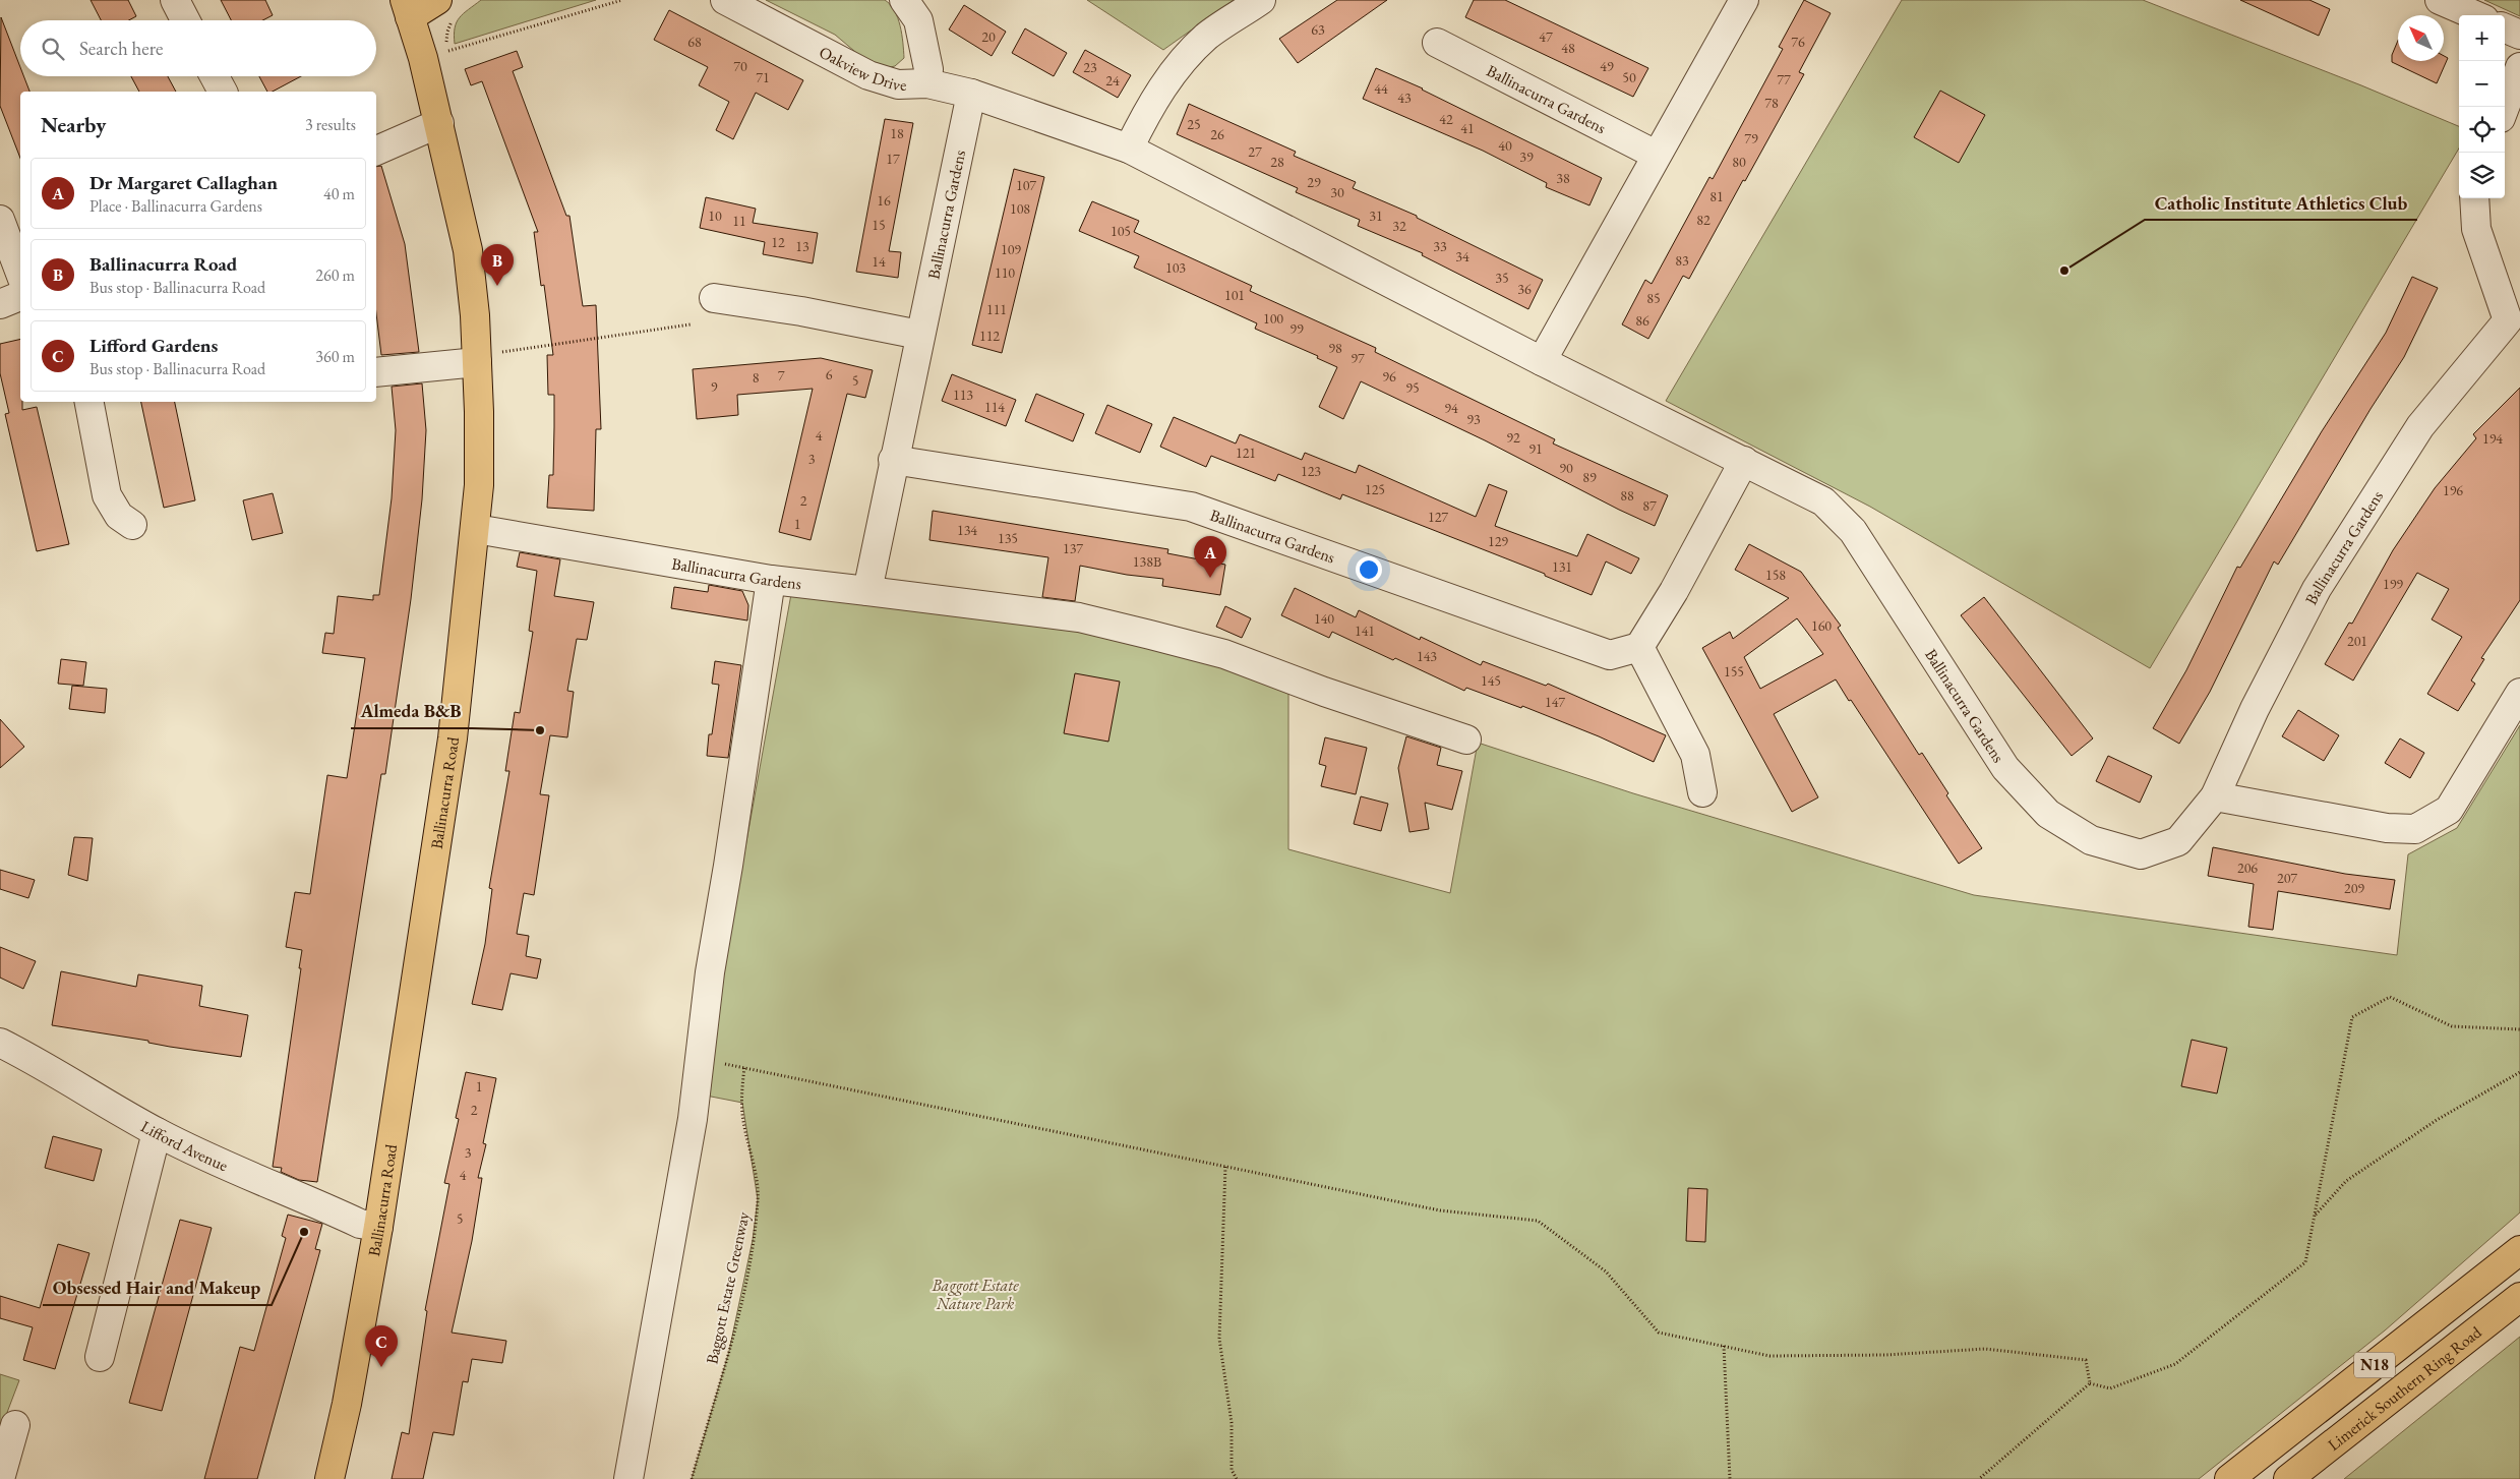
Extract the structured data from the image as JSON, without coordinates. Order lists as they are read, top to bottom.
{
  "streets": {
    "main road": ["Ballinacurra Road", "N18", "Limerick Southern Ring Road"],
    "street": ["Oakview Drive", "Ballinacurra Gardens", "Lifford Avenue"],
    "path": ["Baggott Estate Greenway"]
  },
  "crossings": [
    ["Oakview Drive", "Ballinacurra Gardens"],
    ["Ballinacurra Gardens", "Ballinacurra Road"],
    ["Ballinacurra Road", "Lifford Avenue"]
  ],
  "parks": ["Baggott Estate Nature Park"],
  "places": ["Catholic Institute Athletics Club", "Almeda B&B", "Obsessed Hair and Makeup"],
  "house_numbers": [
    "63",
    "20",
    "47",
    "68",
    "76",
    "48",
    "70",
    "49",
    "23",
    "71",
    "50",
    "77",
    "24",
    "44",
    "43",
    "78",
    "42",
    "25",
    "41",
    "18",
    "26",
    "79",
    "40",
    "27",
    "39",
    "17",
    "28",
    "80",
    "38",
    "29",
    "107",
    "30",
    "81",
    "16",
    "108",
    "10",
    "31",
    "82",
    "11",
    "15",
    "32",
    "105",
    "12",
    "13",
    "33",
    "109",
    "34",
    "83",
    "14",
    "103",
    "110",
    "35",
    "36",
    "101",
    "85",
    "111",
    "100",
    "86",
    "99",
    "112",
    "98",
    "97",
    "6",
    "7",
    "96",
    "8",
    "5",
    "9",
    "95",
    "113",
    "114",
    "94",
    "93",
    "4",
    "92",
    "194",
    "91",
    "121",
    "3",
    "90",
    "123",
    "89",
    "125",
    "196",
    "88",
    "2",
    "87",
    "127",
    "1",
    "134",
    "135",
    "129",
    "137",
    "138B",
    "131",
    "158",
    "199",
    "140",
    "160",
    "141",
    "201",
    "143",
    "155",
    "145",
    "147",
    "206",
    "207",
    "209",
    "1",
    "2",
    "3",
    "4",
    "5"
  ],
  "north": "top left",
  "page": {
    "map_buttons": ["+", "−"],
    "search": "Search here",
    "heading": ["Nearby", "3 results"],
    "list": [
      {
        "mark": "A",
        "name": "Dr Margaret Callaghan",
        "note": "Place · Ballinacurra Gardens",
        "value": "40 m"
      },
      {
        "mark": "B",
        "name": "Ballinacurra Road",
        "note": "Bus stop · Ballinacurra Road",
        "value": "260 m"
      },
      {
        "mark": "C",
        "name": "Lifford Gardens",
        "note": "Bus stop · Ballinacurra Road",
        "value": "360 m"
      }
    ],
    "pins": ["B", "A", "C"]
  }
}
